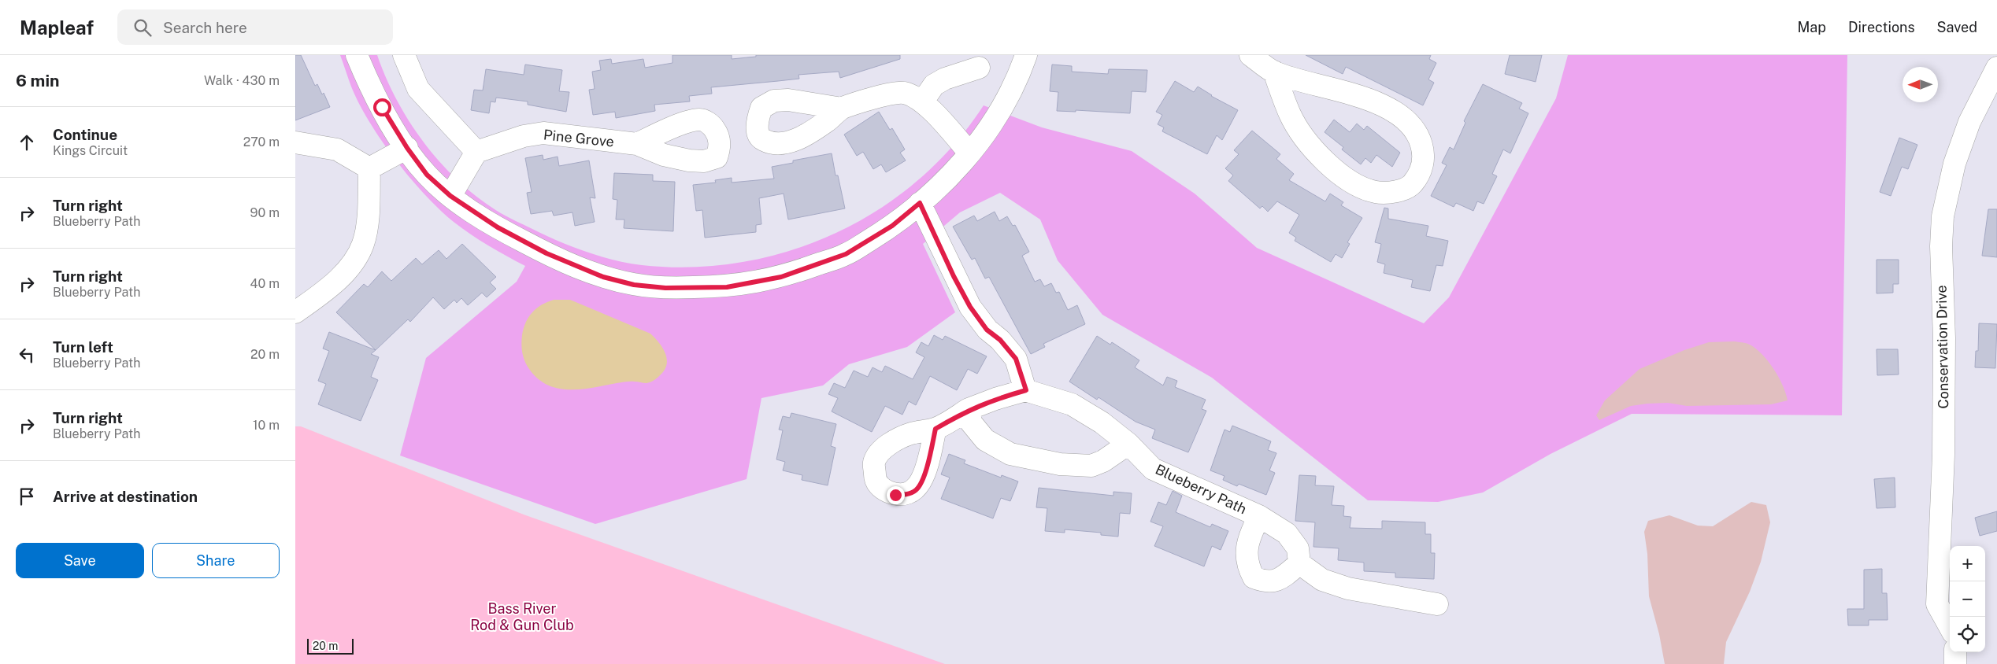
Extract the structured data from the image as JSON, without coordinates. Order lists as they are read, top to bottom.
{
  "streets": {
    "street": ["Pine Grove", "Conservation Drive", "Blueberry Path"]
  },
  "parks": ["Bass River Rod & Gun Club"],
  "scale_bar": "20 m",
  "north": "left",
  "page": {
    "header": "Mapleaf",
    "search": "Search here",
    "nav": ["Map", "Directions", "Saved"],
    "heading": ["6 min", "Walk · 430 m"],
    "list": [
      ["Continue", "Kings Circuit", "270 m"],
      ["Turn right", "Blueberry Path", "90 m"],
      ["Turn right", "Blueberry Path", "40 m"],
      ["Turn left", "Blueberry Path", "20 m"],
      ["Turn right", "Blueberry Path", "10 m"],
      "Arrive at destination"
    ],
    "buttons": ["Save", "Share"],
    "map_buttons": ["+", "−"],
    "scale": "20 m"
  }
}
